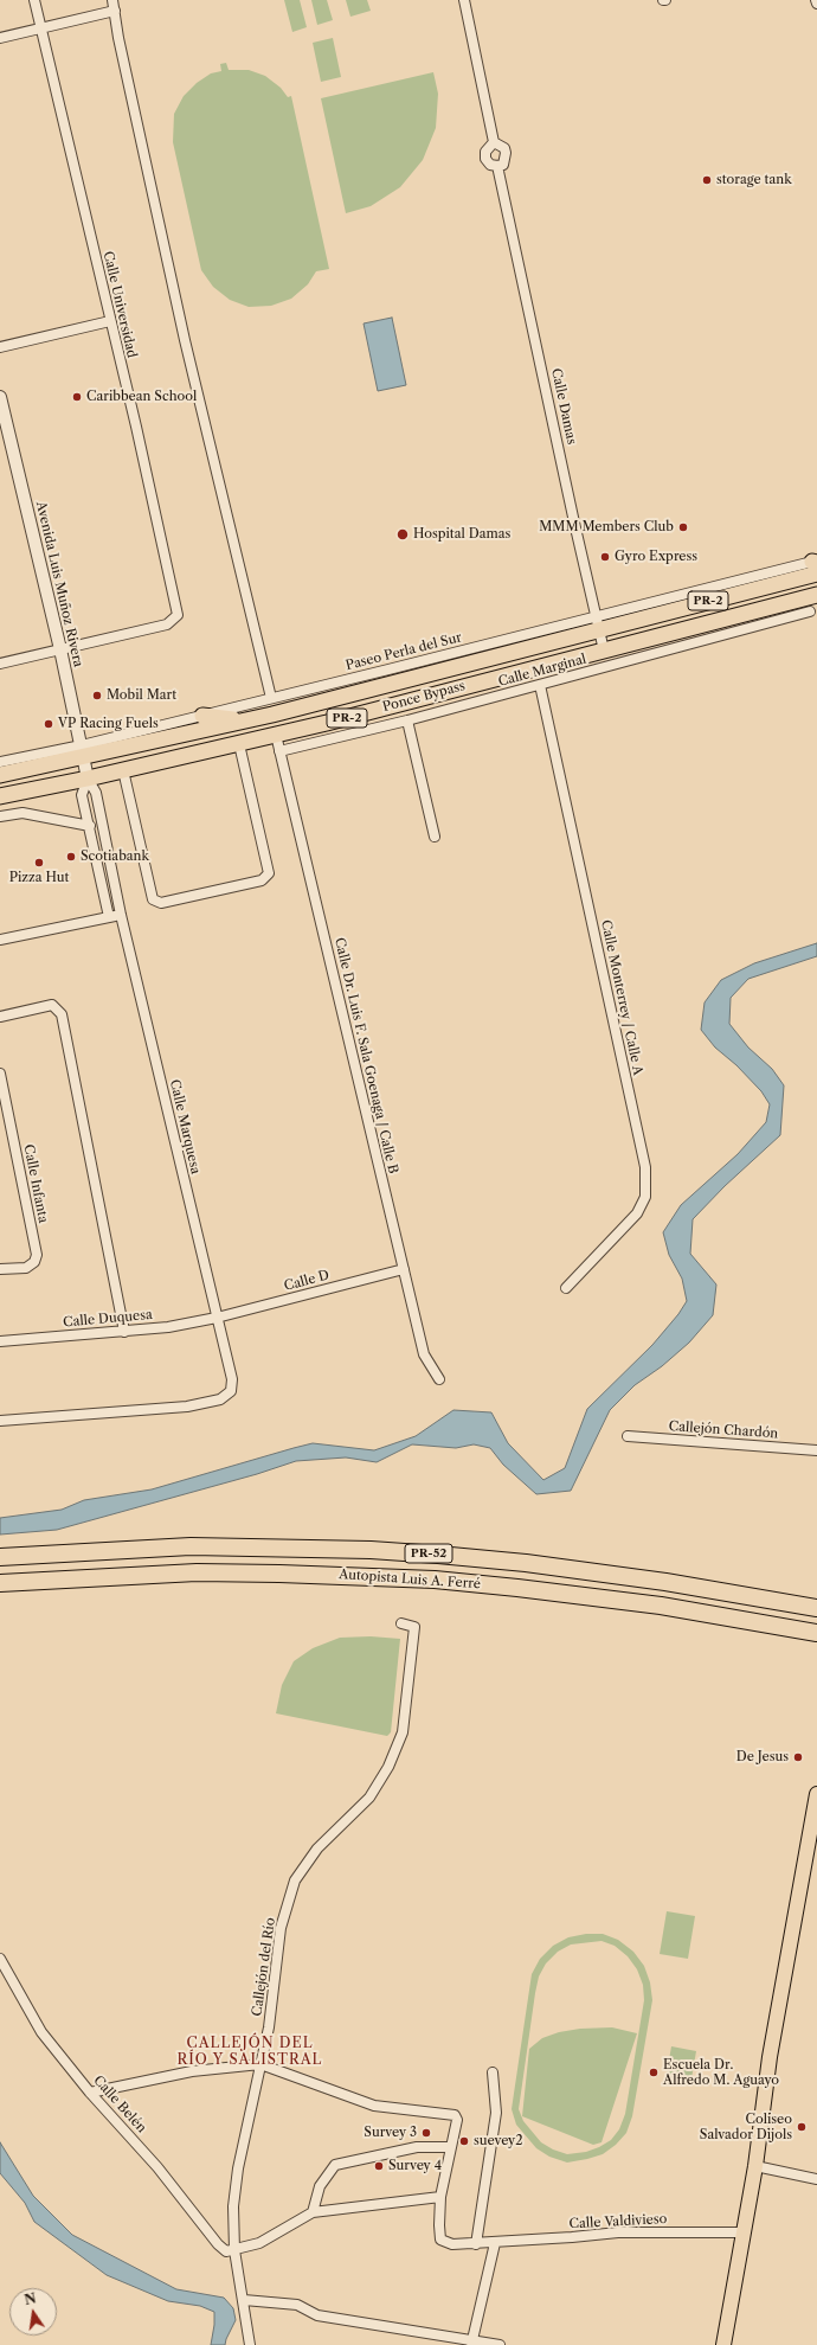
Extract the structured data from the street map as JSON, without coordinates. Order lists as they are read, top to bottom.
{
  "streets": {
    "highway": [
      "PR-2",
      "Ponce Bypass",
      "PR-52",
      "Autopista Luis A. Ferré"
    ],
    "street": [
      "Calle Universidad",
      "Calle Damas",
      "Avenida Luis Muñoz Rivera",
      "Paseo Perla del Sur",
      "Calle Marginal",
      "Calle Monterrey / Calle A",
      "Calle Dr. Luis F. Sala Goenaga / Calle B",
      "Calle Marquesa",
      "Calle Infanta",
      "Calle D",
      "Calle Duquesa",
      "Callejón Chardón",
      "Callejón del Río",
      "Calle Belén",
      "Calle Valdivieso"
    ]
  },
  "crossings": [
    ["Calle Universidad", "Avenida Luis Muñoz Rivera"],
    ["Calle Damas", "Paseo Perla del Sur"],
    ["Calle Damas", "Ponce Bypass"],
    ["Avenida Luis Muñoz Rivera", "Paseo Perla del Sur"],
    ["Avenida Luis Muñoz Rivera", "Ponce Bypass"],
    ["Avenida Luis Muñoz Rivera", "Calle Marquesa"],
    ["Paseo Perla del Sur", "Ponce Bypass"],
    ["Calle Marginal", "Ponce Bypass"],
    ["Calle Marginal", "Calle Monterrey / Calle A"],
    ["Calle Marginal", "Calle Dr. Luis F. Sala Goenaga / Calle B"],
    ["Ponce Bypass", "Calle Dr. Luis F. Sala Goenaga / Calle B"],
    ["Ponce Bypass", "Calle Marquesa"],
    ["Calle Dr. Luis F. Sala Goenaga / Calle B", "Calle D"],
    ["Calle Marquesa", "Calle D"],
    ["Calle Marquesa", "Calle Duquesa"],
    ["Calle D", "Calle Duquesa"],
    ["Callejón del Río", "Calle Belén"]
  ],
  "districts": ["CALLEJÓN DEL RÍO Y SALISTRAL"],
  "places": [
    "storage tank",
    "Caribbean School",
    "MMM Members Club",
    "Hospital Damas",
    "Gyro Express",
    "Mobil Mart",
    "VP Racing Fuels",
    "Scotiabank",
    "Pizza Hut",
    "De Jesus",
    "Escuela Dr. Alfredo M. Aguayo",
    "Coliseo Salvador Dijols",
    "Survey 3",
    "suevey2",
    "Survey 4"
  ],
  "north": "top"
}
